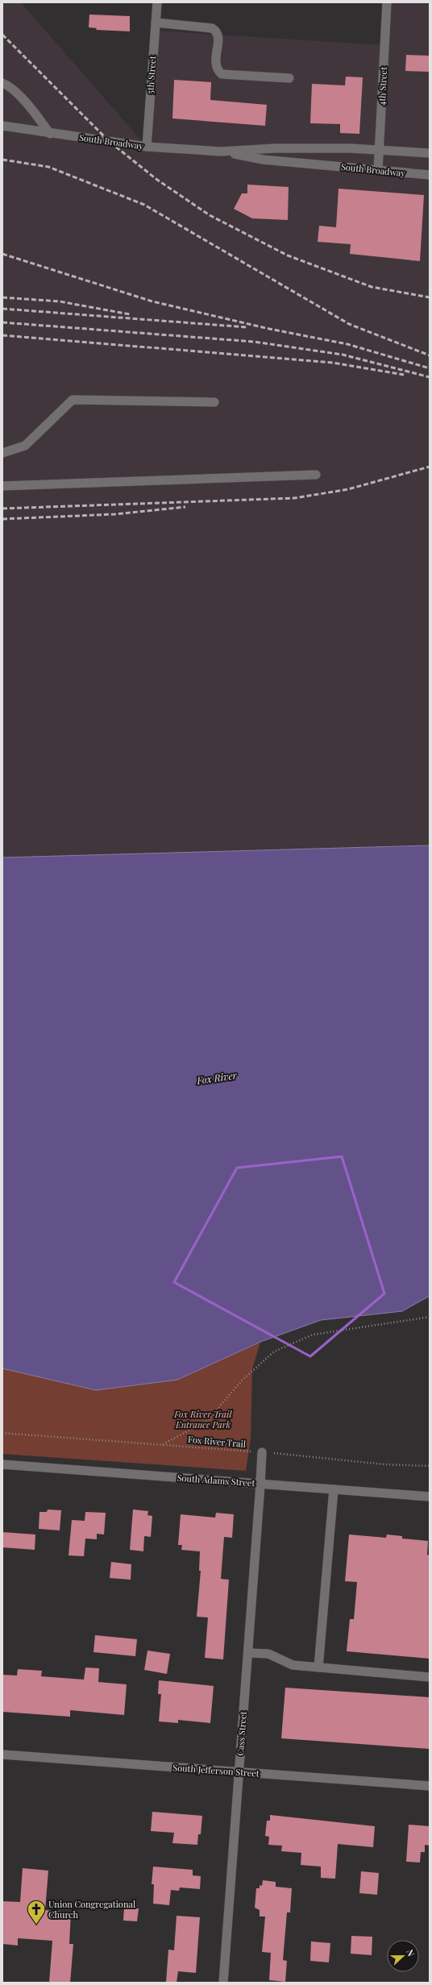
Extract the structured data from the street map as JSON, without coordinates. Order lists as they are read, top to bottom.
{
  "streets": {
    "street": [
      "5th Street",
      "4th Street",
      "South Broadway",
      "South Adams Street",
      "Cass Street",
      "South Jefferson Street"
    ],
    "path": ["Fox River Trail"]
  },
  "crossings": [
    ["5th Street", "South Broadway"],
    ["4th Street", "South Broadway"],
    ["Fox River Trail", "Cass Street"],
    ["South Adams Street", "Cass Street"],
    ["Cass Street", "South Jefferson Street"]
  ],
  "water": ["Fox River"],
  "parks": ["Fox River Trail Entrance Park"],
  "places": {
    "church": ["Union Congregational Church"]
  },
  "north": "right"
}
